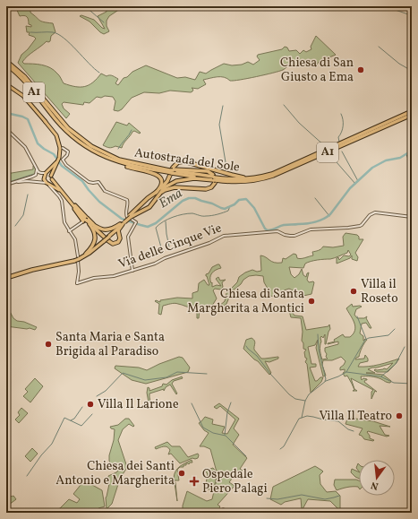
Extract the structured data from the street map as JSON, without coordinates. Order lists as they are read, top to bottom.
{
  "streets": {
    "highway": ["A1", "Autostrada del Sole"],
    "street": ["Via delle Cinque Vie"]
  },
  "water": ["Ema"],
  "places": {
    "other": [
      "Chiesa di San Giusto a Ema",
      "Villa il Roseto",
      "Chiesa di Santa Margherita a Montici",
      "Santa Maria e Santa Brigida al Paradiso",
      "Villa Il Larione",
      "Villa Il Teatro",
      "Chiesa dei Santi Antonio e Margherita"
    ],
    "health": ["Ospedale Piero Palagi"]
  },
  "north": "bottom"
}
